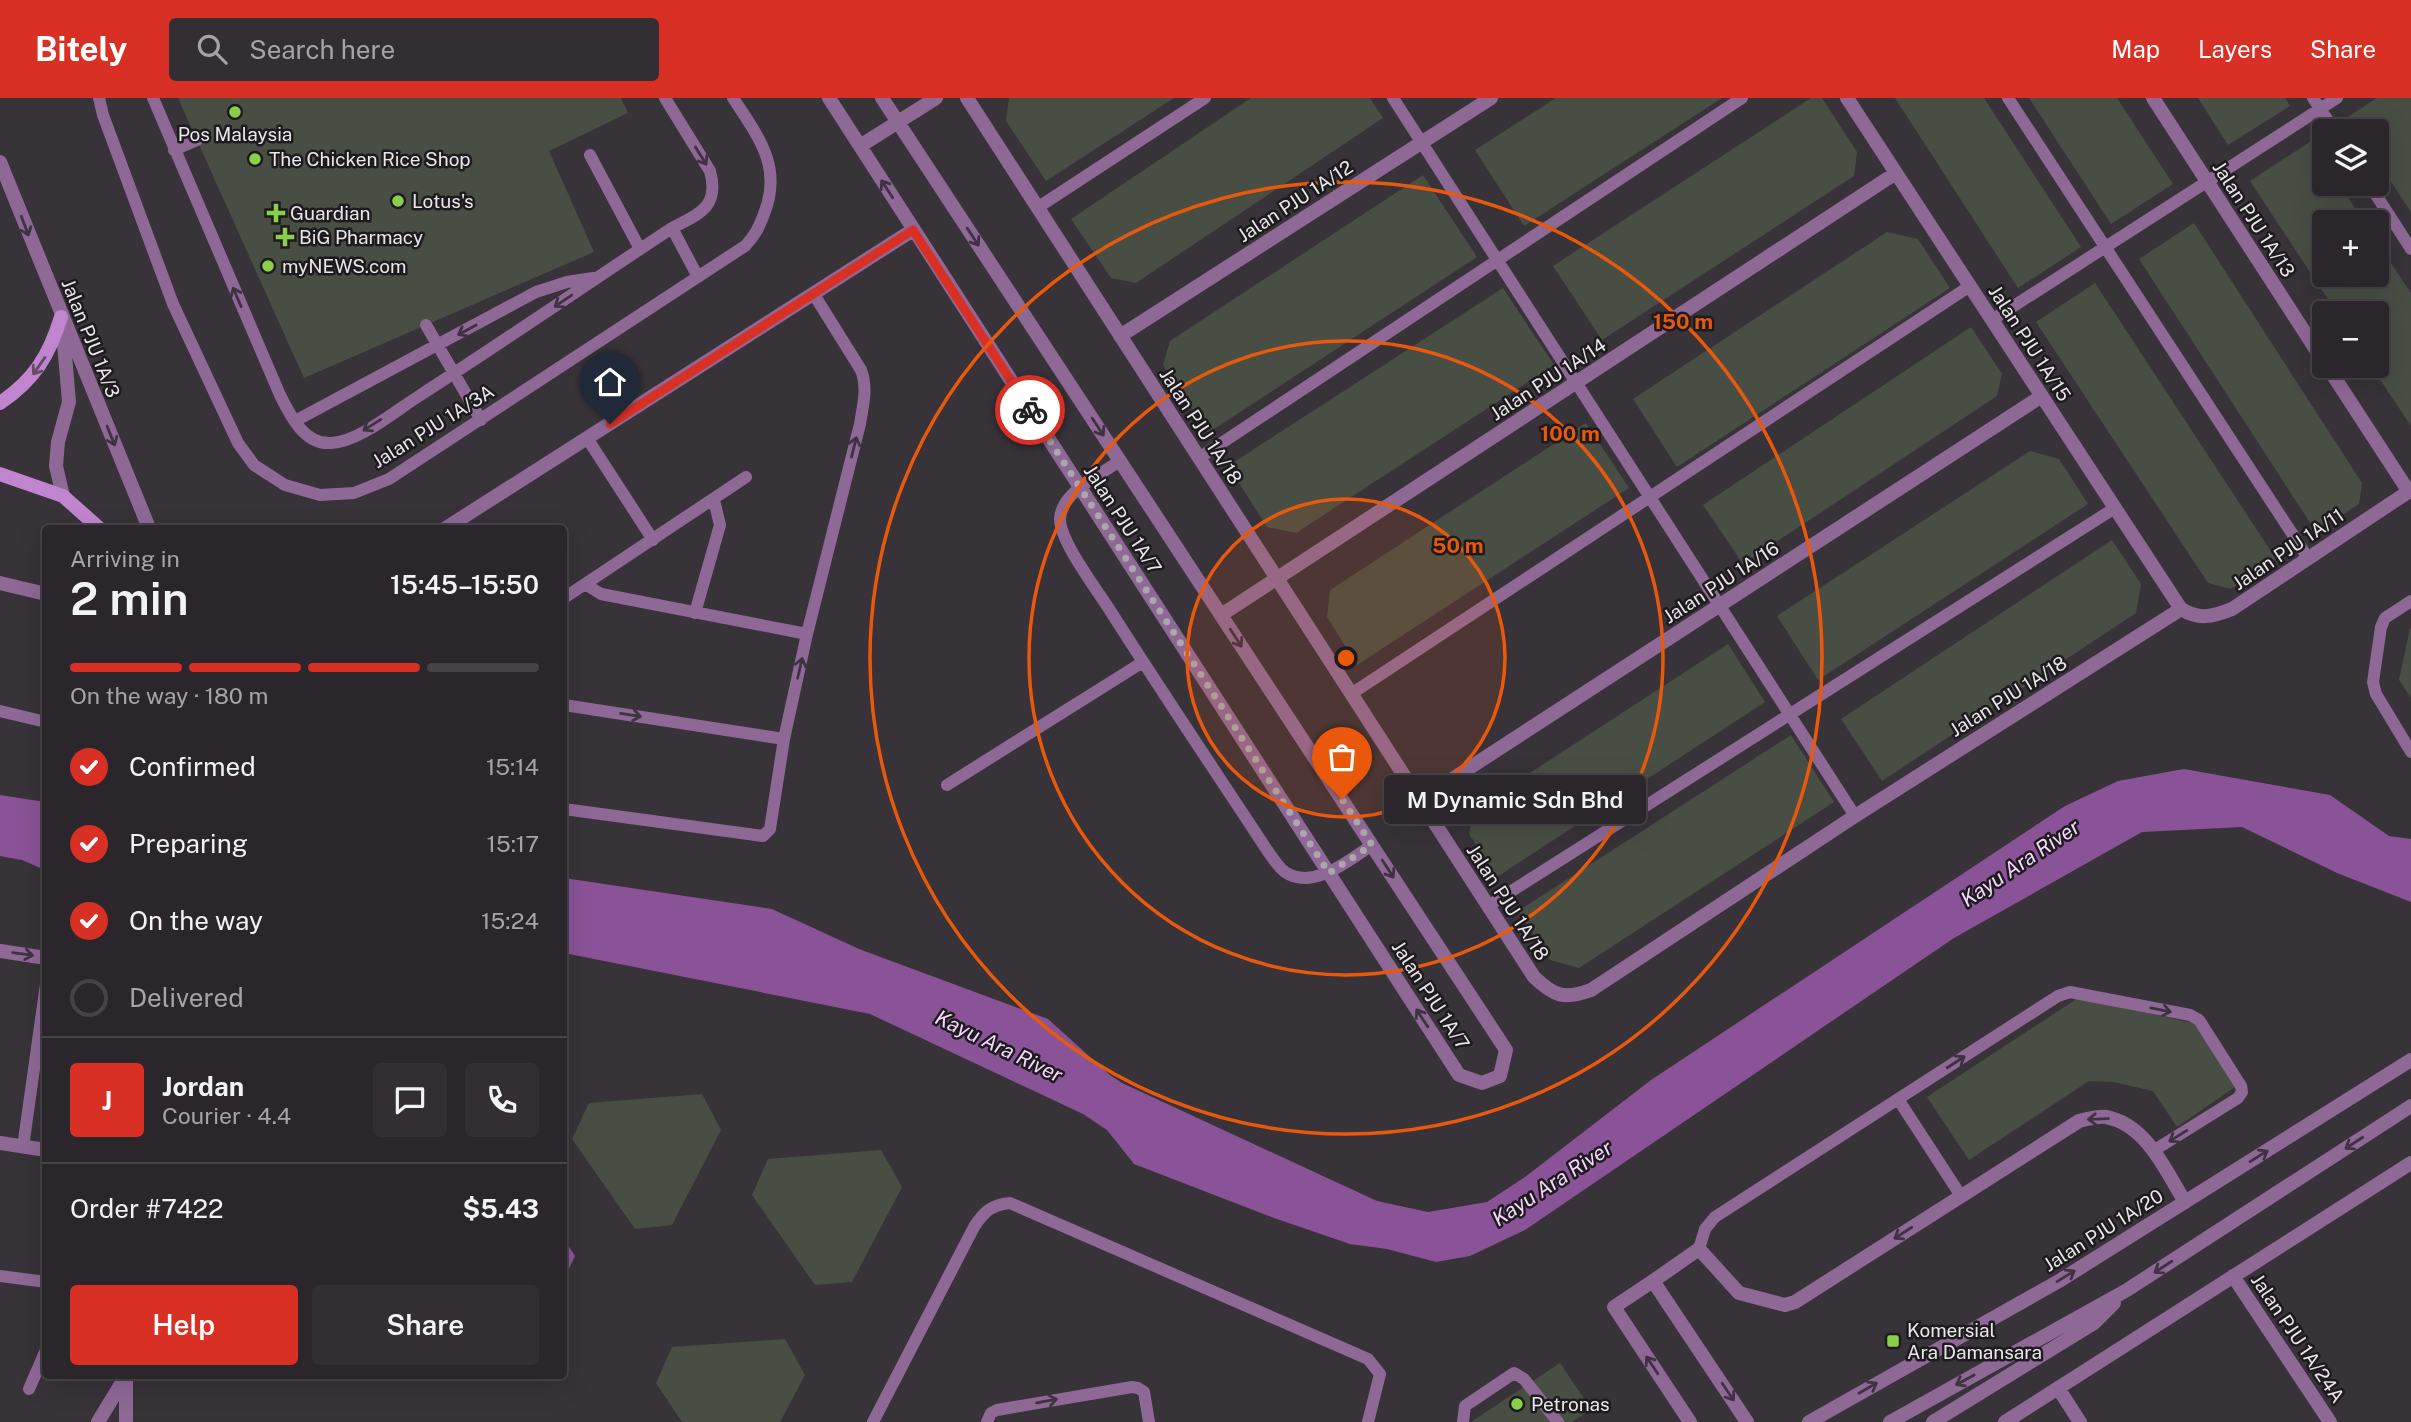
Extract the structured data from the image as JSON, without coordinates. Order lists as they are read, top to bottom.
{
  "streets": {
    "street": [
      "Jalan PJU 1A/12",
      "Jalan PJU 1A/13",
      "Jalan PJU 1A/3",
      "Jalan PJU 1A/15",
      "Jalan PJU 1A/14",
      "Jalan PJU 1A/18",
      "Jalan PJU 1A/7",
      "Jalan PJU 1A/11",
      "Jalan PJU 1A/16",
      "Jalan PJU 1A/20",
      "Jalan PJU 1A/24A"
    ],
    "lane": ["Jalan PJU 1A/3A"]
  },
  "crossings": [
    ["Jalan PJU 1A/12", "Jalan PJU 1A/18"],
    ["Jalan PJU 1A/13", "Jalan PJU 1A/11"],
    ["Jalan PJU 1A/15", "Jalan PJU 1A/14"],
    ["Jalan PJU 1A/15", "Jalan PJU 1A/18"],
    ["Jalan PJU 1A/15", "Jalan PJU 1A/11"],
    ["Jalan PJU 1A/15", "Jalan PJU 1A/16"],
    ["Jalan PJU 1A/14", "Jalan PJU 1A/18"],
    ["Jalan PJU 1A/14", "Jalan PJU 1A/7"],
    ["Jalan PJU 1A/18", "Jalan PJU 1A/11"],
    ["Jalan PJU 1A/18", "Jalan PJU 1A/16"]
  ],
  "water": ["Kayu Ara River"],
  "places": {
    "other": [
      "Pos Malaysia",
      "The Chicken Rice Shop",
      "Lotus's",
      "myNEWS.com",
      "M Dynamic Sdn Bhd",
      "Petronas"
    ],
    "health": ["Guardian", "BiG Pharmacy"],
    "transit": ["Komersial Ara Damansara"]
  },
  "page": {
    "header": "Bitely",
    "search": "Search here",
    "nav": ["Map", "Layers", "Share"],
    "map_buttons": ["+", "−"],
    "heading": ["2 min", "Arriving in", "15:45–15:50"],
    "panel": [
      "Jordan",
      "Courier · 4.4",
      "Order #7422",
      "$5.43"
    ],
    "bar": "On the way · 180 m",
    "list": [
      ["Confirmed", "15:14"],
      ["Preparing", "15:17"],
      ["On the way", "15:24"],
      "Delivered"
    ],
    "bubble": "M Dynamic Sdn Bhd",
    "round": "J",
    "buttons": ["Help", "Share"]
  },
  "rings": ["150 m", "100 m", "50 m"]
}
